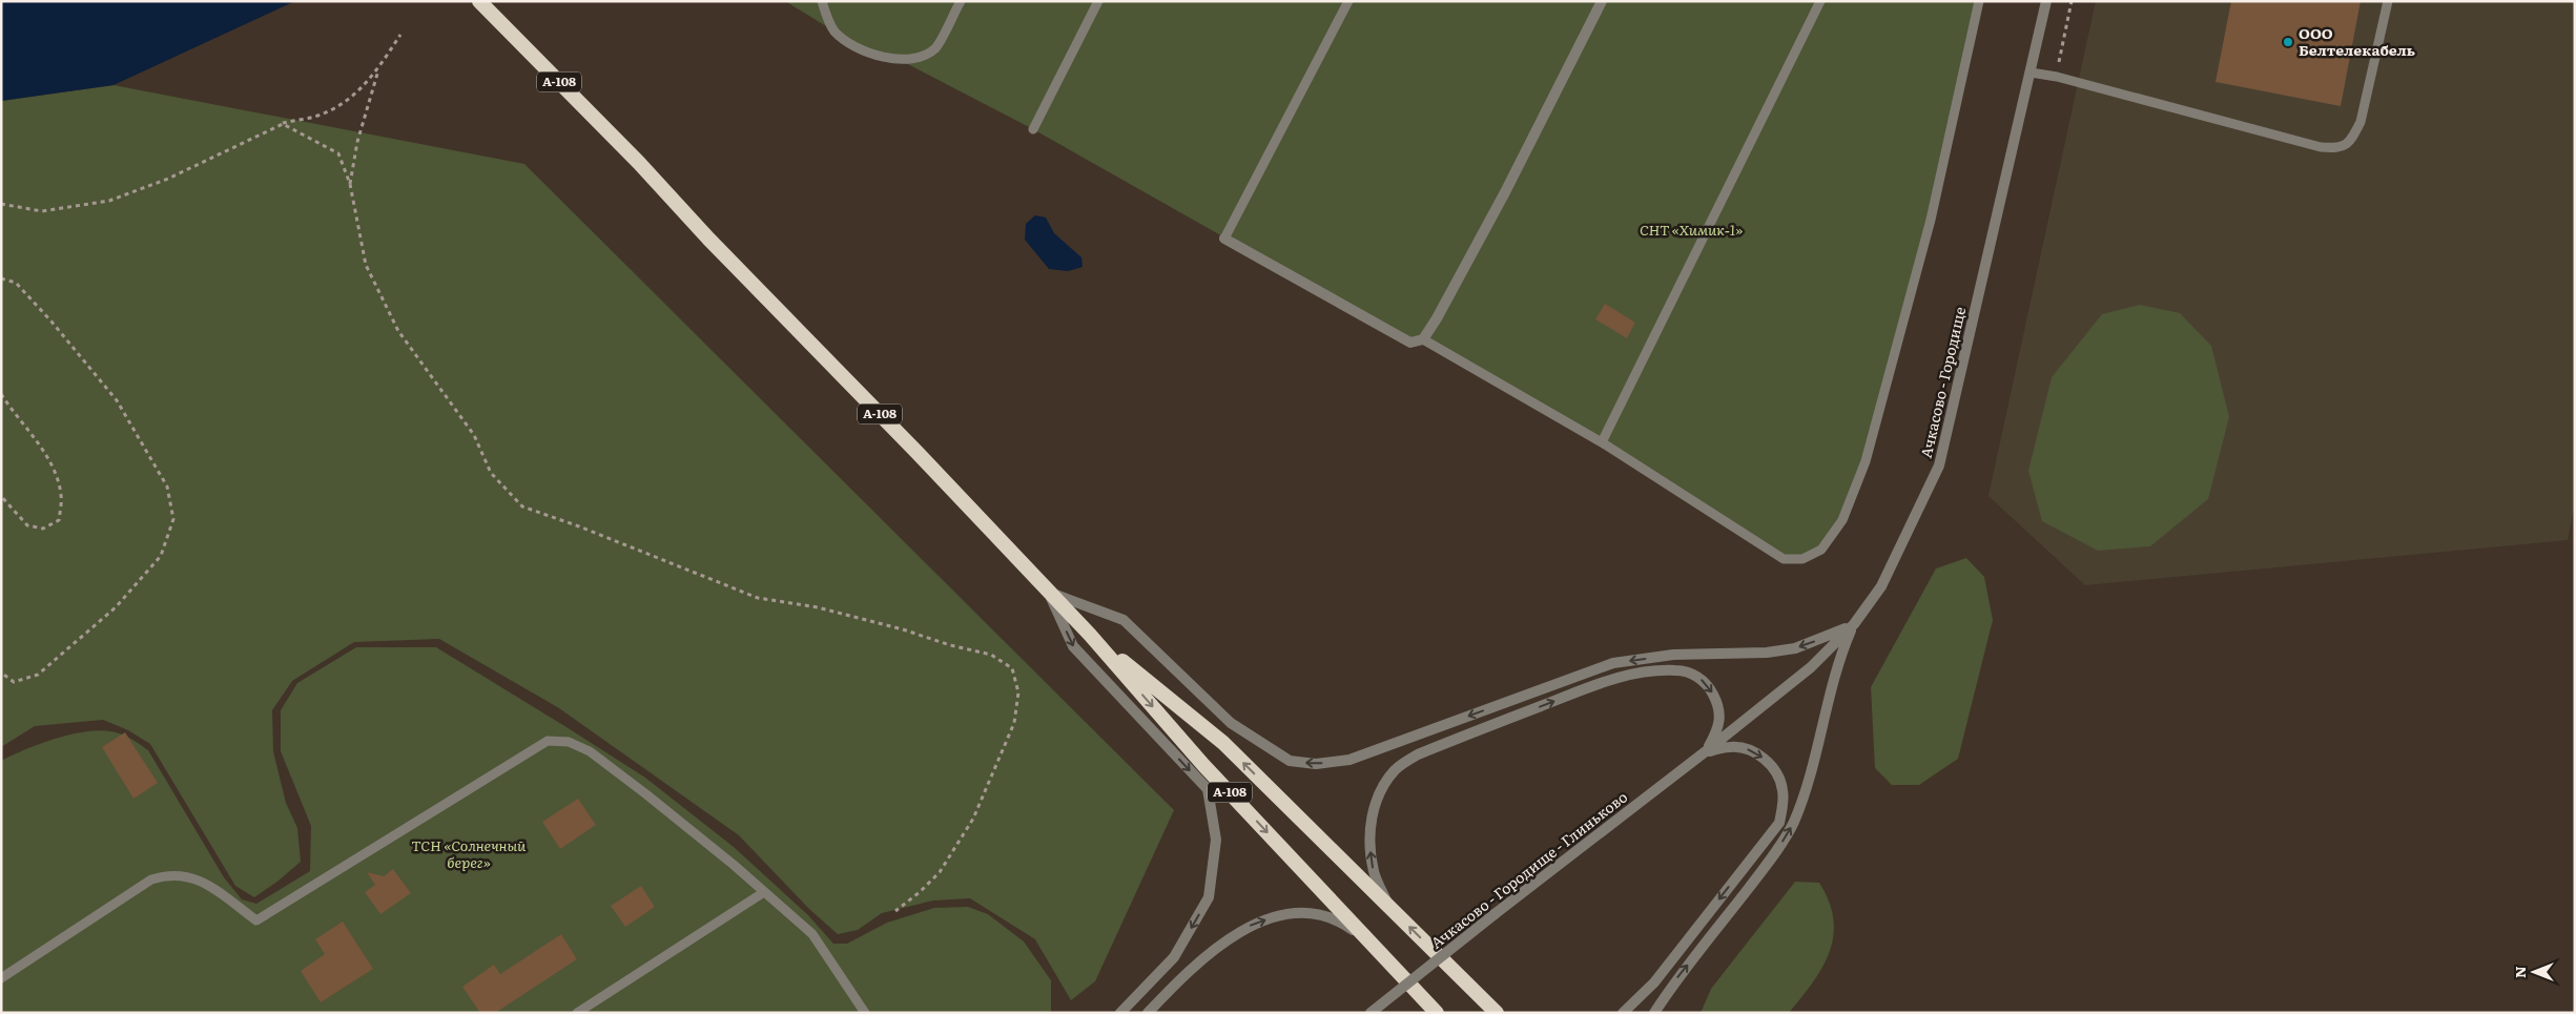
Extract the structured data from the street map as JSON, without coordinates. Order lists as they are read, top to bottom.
{
  "streets": {
    "highway": ["А-108"],
    "street": ["Ачкасово - Городище", "Ачкасово - Городище - Глиньково"]
  },
  "crossings": [
    ["Ачкасово - Городище", "Ачкасово - Городище - Глиньково"]
  ],
  "parks": ["СНТ «Химик-1»", "ТСН «Солнечный берег»"],
  "places": ["ООО Белтелекабель"],
  "north": "left"
}
